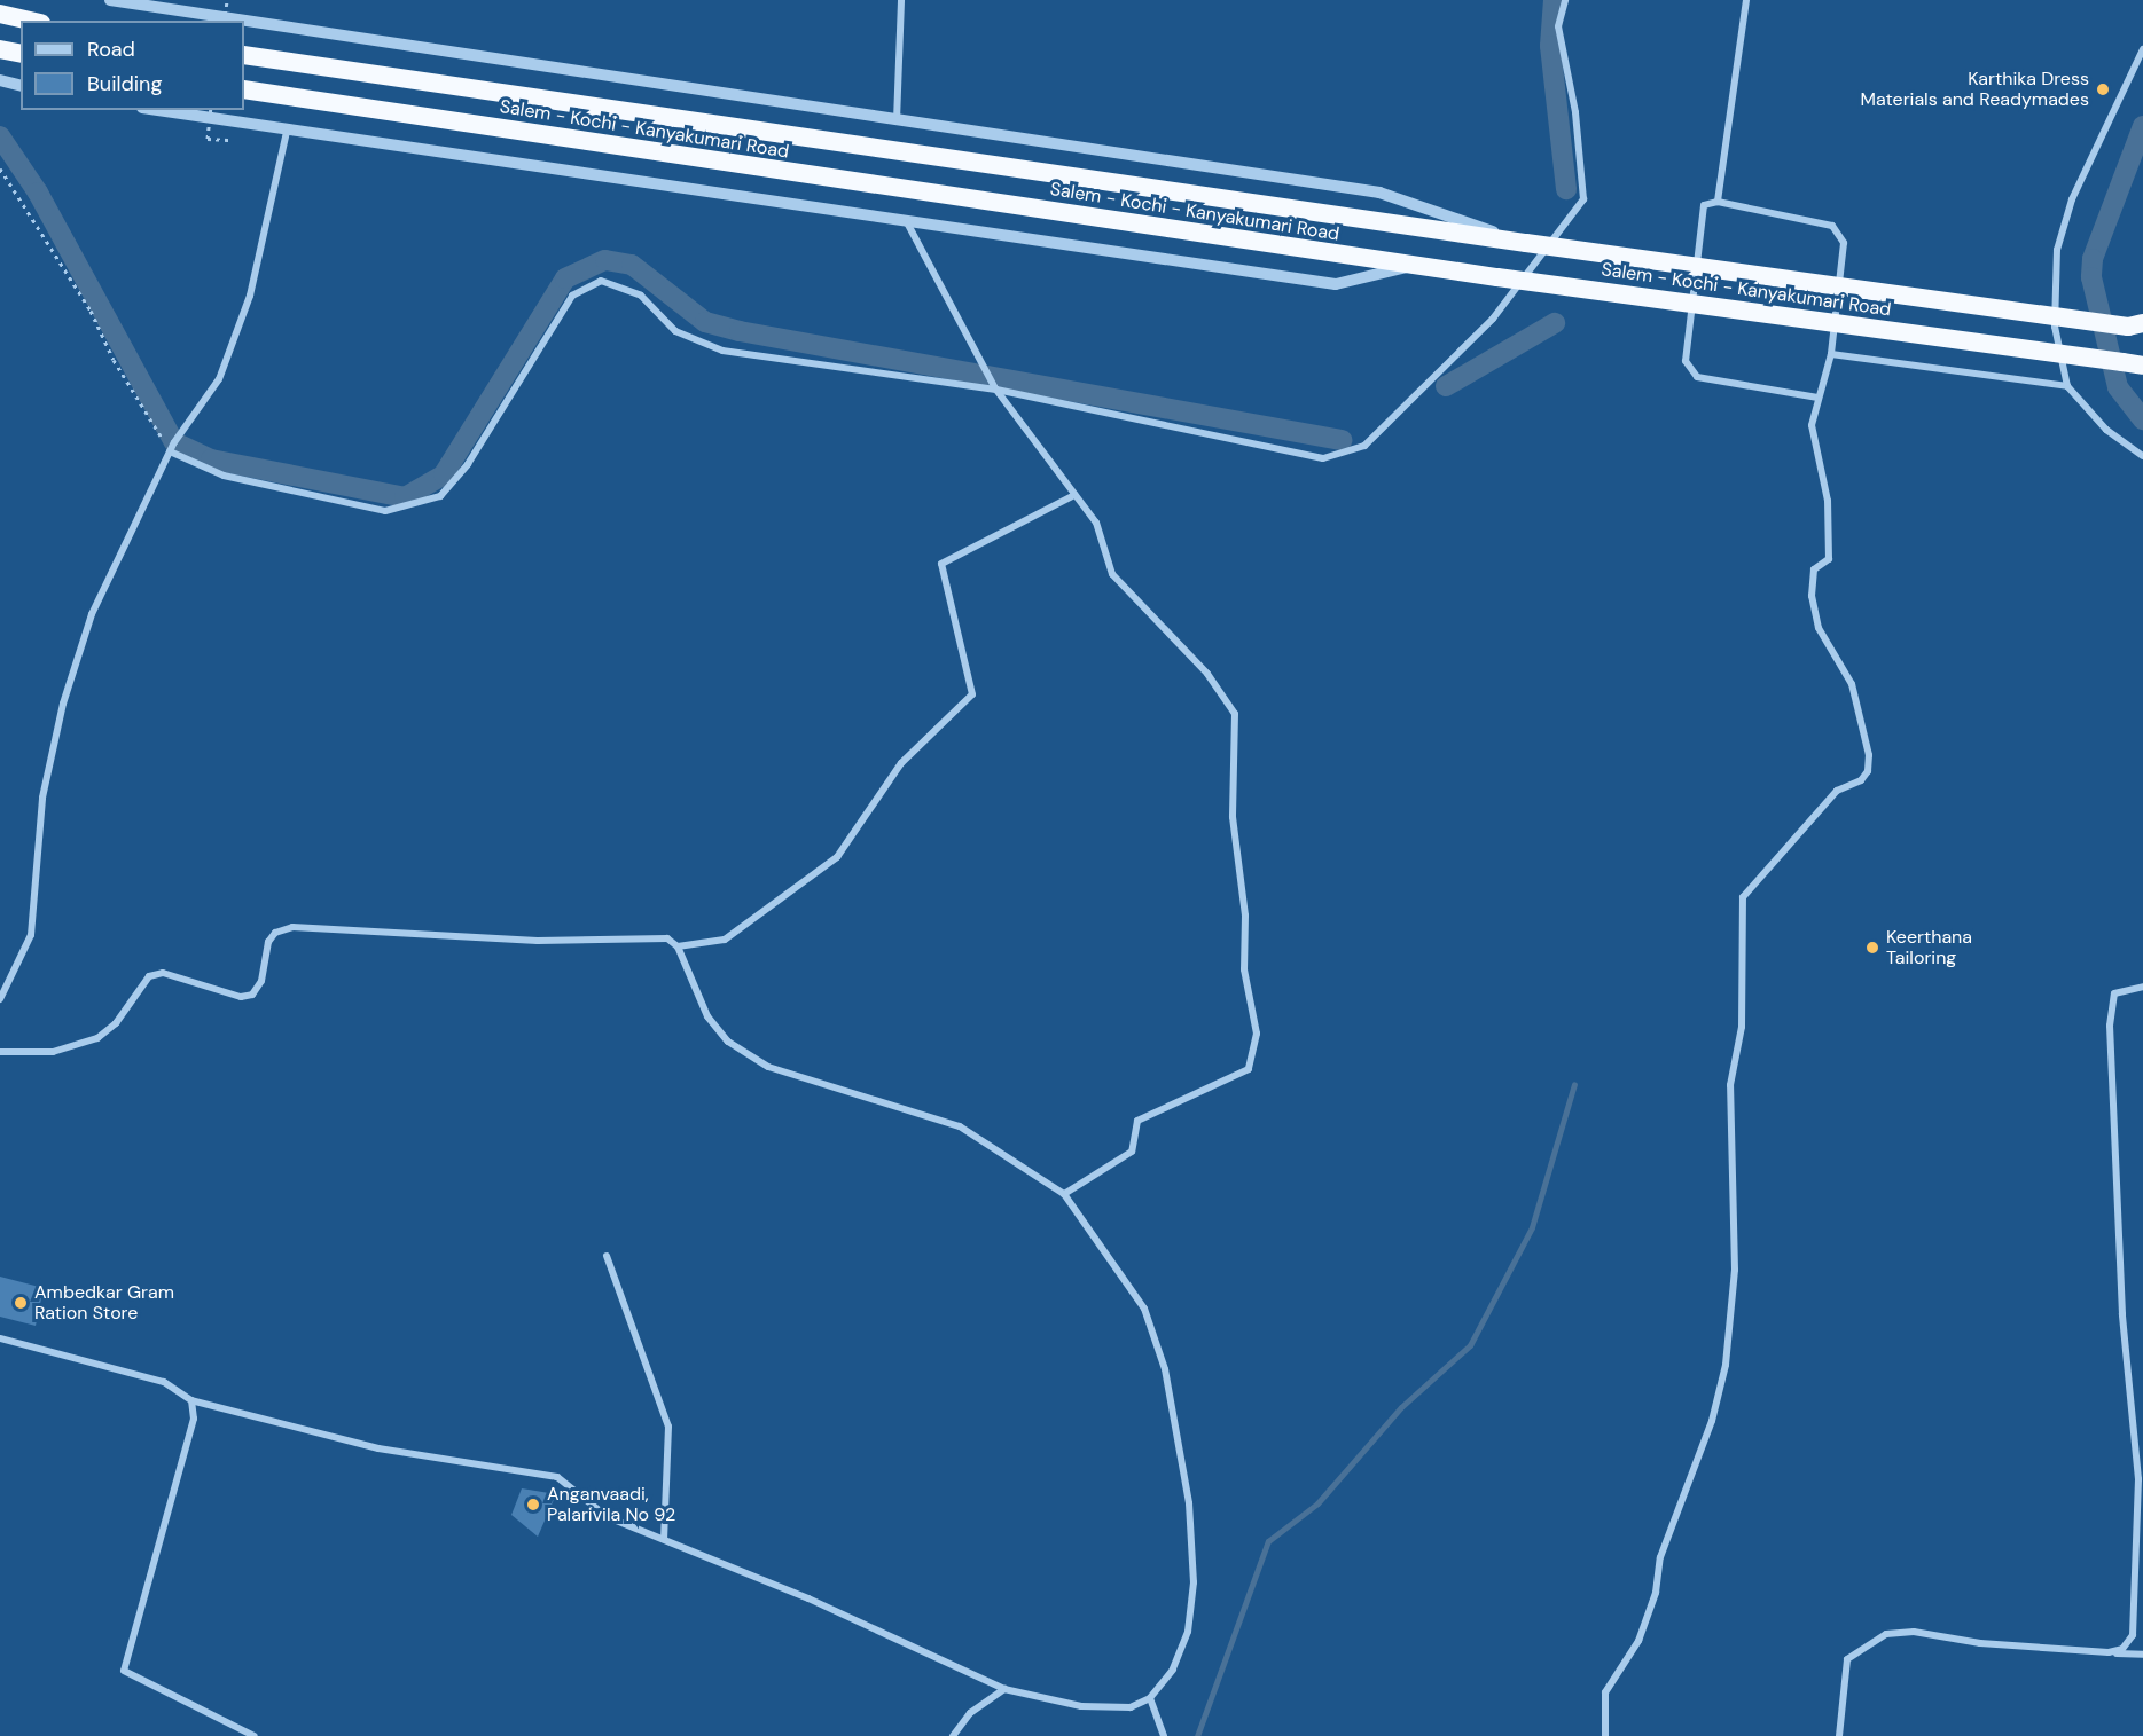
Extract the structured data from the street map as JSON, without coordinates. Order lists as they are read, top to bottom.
{
  "streets": {
    "highway": ["Salem - Kochi - Kanyakumari Road"]
  },
  "places": [
    "Karthika Dress Materials and Readymades",
    "Keerthana Tailoring",
    "Ambedkar Gram Ration Store",
    "Anganvaadi, Palarivila No 92"
  ],
  "legend": ["Road", "Building"]
}
